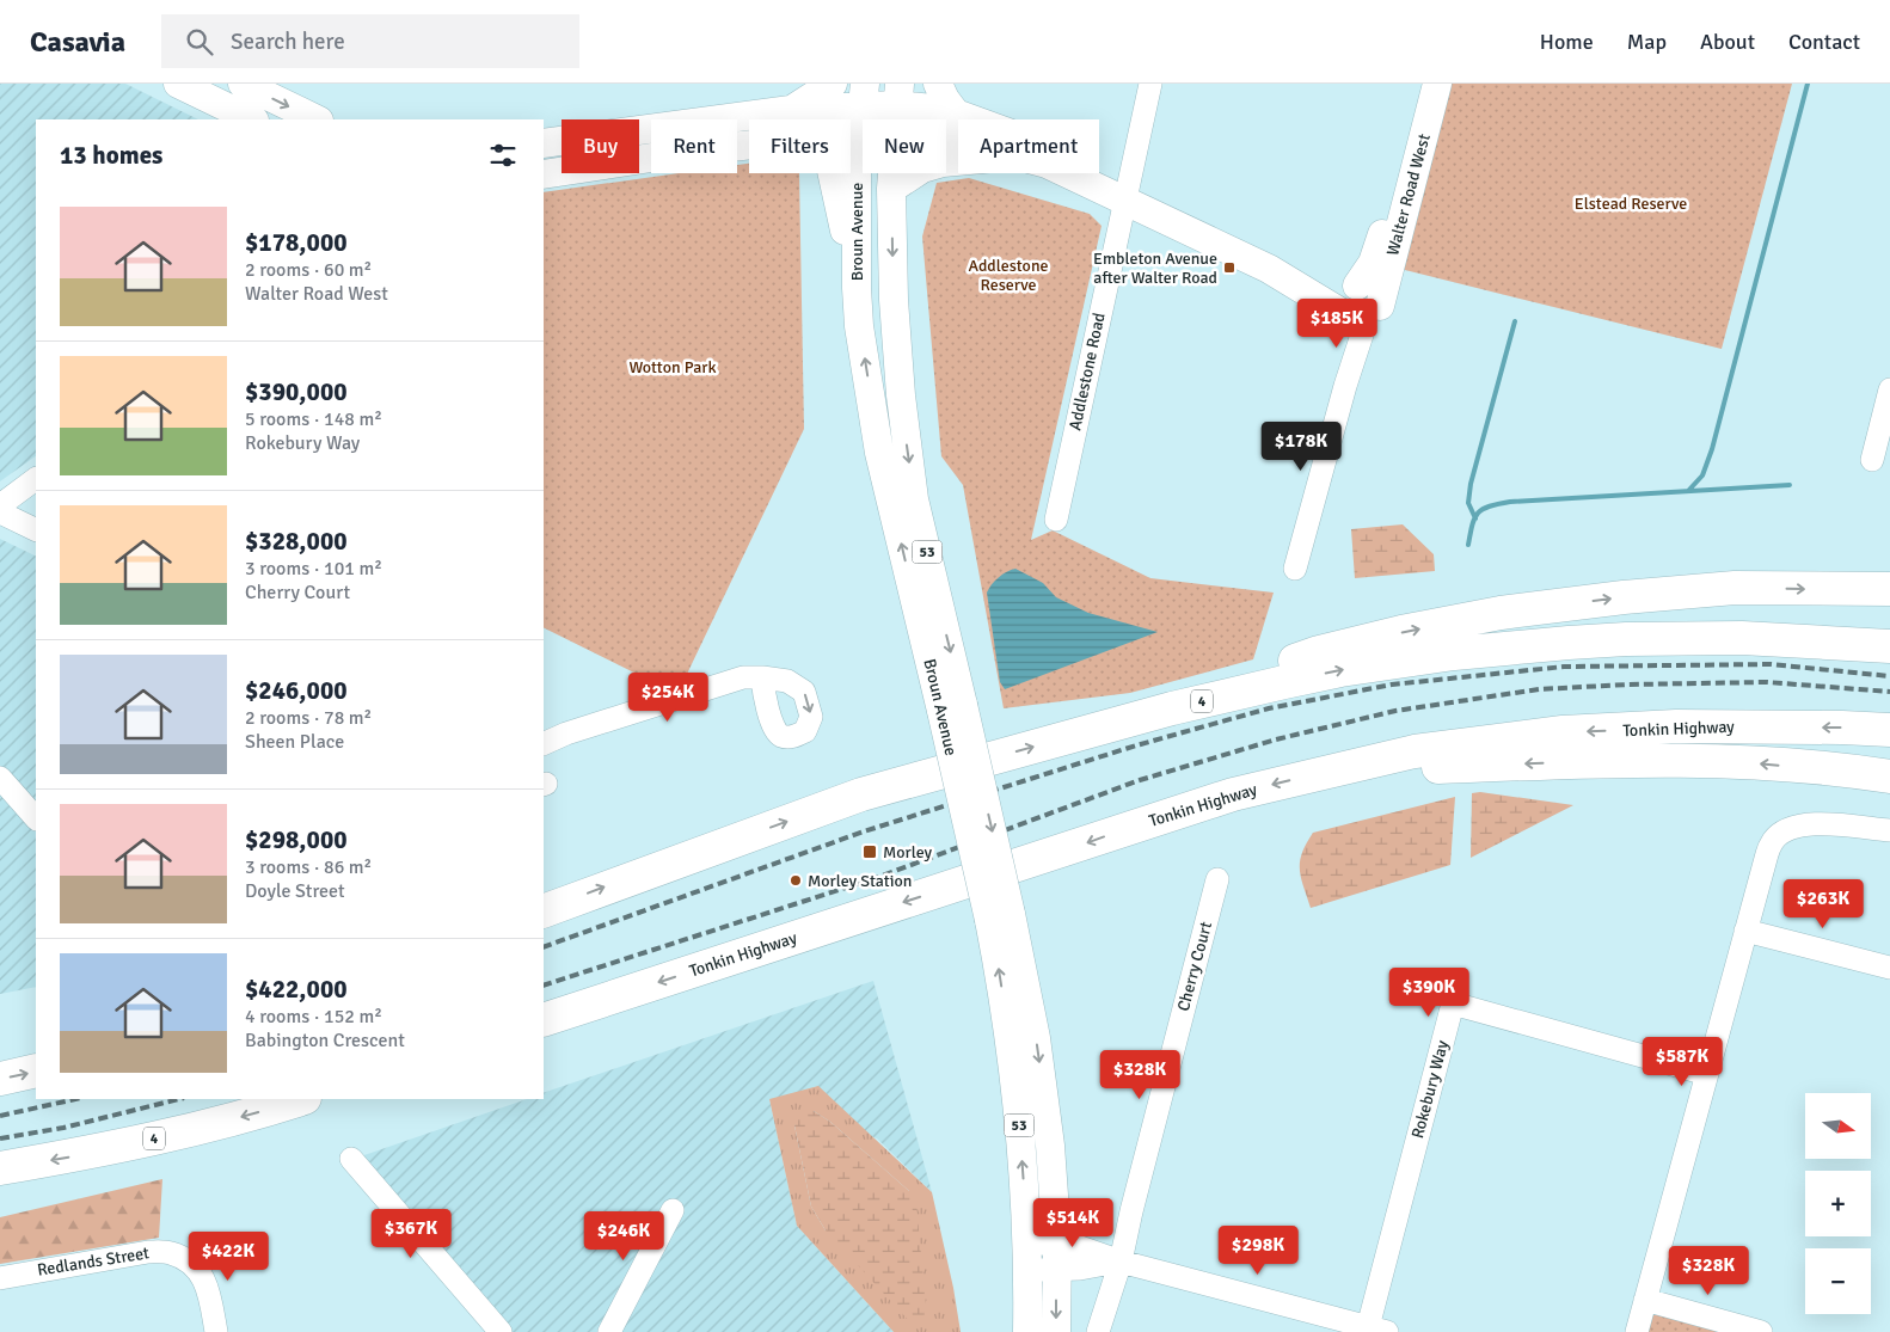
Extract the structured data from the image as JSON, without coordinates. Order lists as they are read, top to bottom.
{
  "streets": {
    "highway": ["4", "Tonkin Highway"],
    "main road": ["Walter Road West", "Broun Avenue", "53"],
    "street": [
      "Addlestone Road",
      "Cherry Court",
      "Rokebury Way",
      "Redlands Street"
    ]
  },
  "parks": ["Elstead Reserve", "Addlestone Reserve", "Wotton Park"],
  "places": {
    "transit": ["Embleton Avenue after Walter Road", "Morley"],
    "other": ["Morley Station"]
  },
  "north": "right",
  "page": {
    "header": "Casavia",
    "search": "Search here",
    "nav": [
      "Home",
      "Map",
      "About",
      "Contact"
    ],
    "chip": [
      "Buy",
      "Rent",
      "Filters",
      "New",
      "Apartment"
    ],
    "heading": "13 homes",
    "list": [
      {
        "name": "$178,000",
        "note": "2 rooms · 60 m² · Walter Road West"
      },
      {
        "name": "$390,000",
        "note": "5 rooms · 148 m² · Rokebury Way"
      },
      {
        "name": "$328,000",
        "note": "3 rooms · 101 m² · Cherry Court"
      },
      {
        "name": "$246,000",
        "note": "2 rooms · 78 m² · Sheen Place"
      },
      {
        "name": "$298,000",
        "note": "3 rooms · 86 m² · Doyle Street"
      },
      {
        "name": "$422,000",
        "note": "4 rooms · 152 m² · Babington Crescent"
      }
    ],
    "price": [
      "$185K",
      "$178K",
      "$254K",
      "$263K",
      "$390K",
      "$587K",
      "$328K",
      "$514K",
      "$367K",
      "$246K",
      "$298K",
      "$422K",
      "$328K"
    ],
    "map_buttons": ["+", "−"]
  }
}
